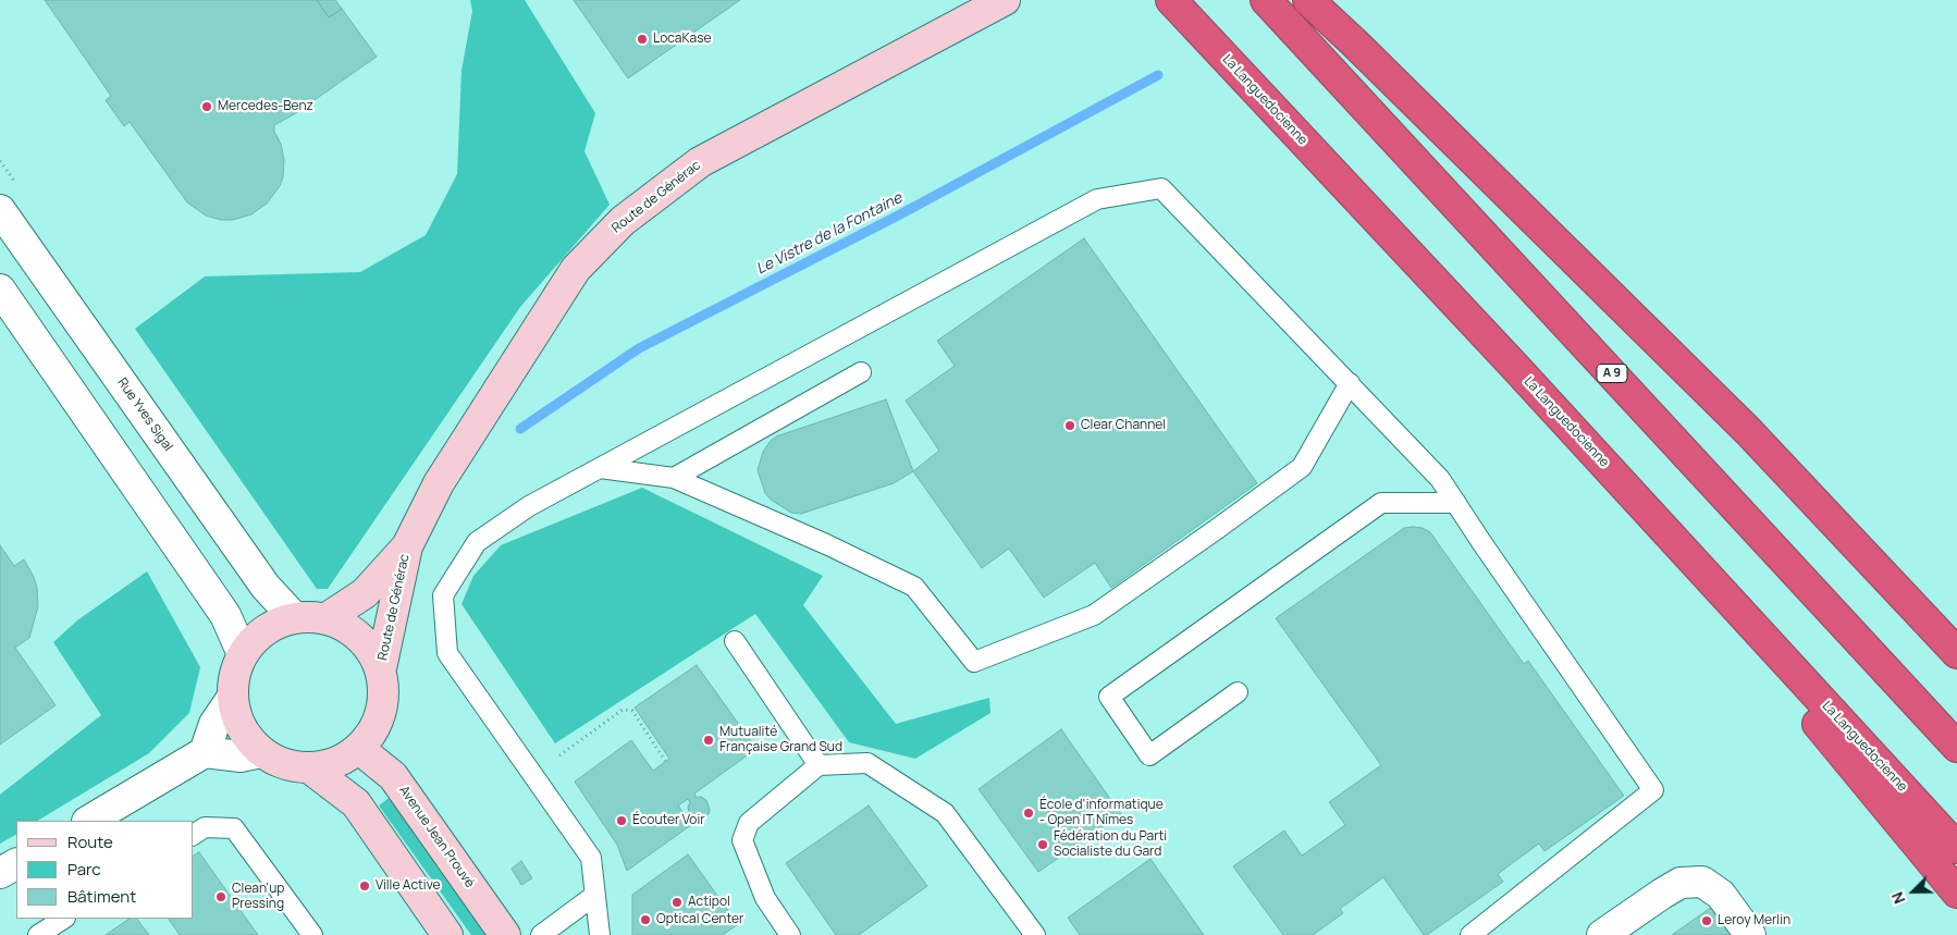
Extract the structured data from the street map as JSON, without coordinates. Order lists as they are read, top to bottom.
{
  "streets": {
    "highway": ["La Languedocienne", "A 9"],
    "main road": ["Route de Générac", "Avenue Jean Prouvé"],
    "street": ["Rue Yves Sigal"]
  },
  "crossings": [
    ["Route de Générac", "Rue Yves Sigal"],
    ["Route de Générac", "Avenue Jean Prouvé"],
    ["Rue Yves Sigal", "Avenue Jean Prouvé"]
  ],
  "water": ["Le Vistre de la Fontaine"],
  "places": [
    "LocaKase",
    "Mercedes-Benz",
    "Clear Channel",
    "Mutualité Française Grand Sud",
    "École d'informatique - Open IT Nîmes",
    "Écouter Voir",
    "Fédération du Parti Socialiste du Gard",
    "Ville Active",
    "Clean'up Pressing",
    "Actipol",
    "Optical Center",
    "Leroy Merlin"
  ],
  "legend": ["Route", "Parc", "Bâtiment"],
  "north": "bottom left"
}
